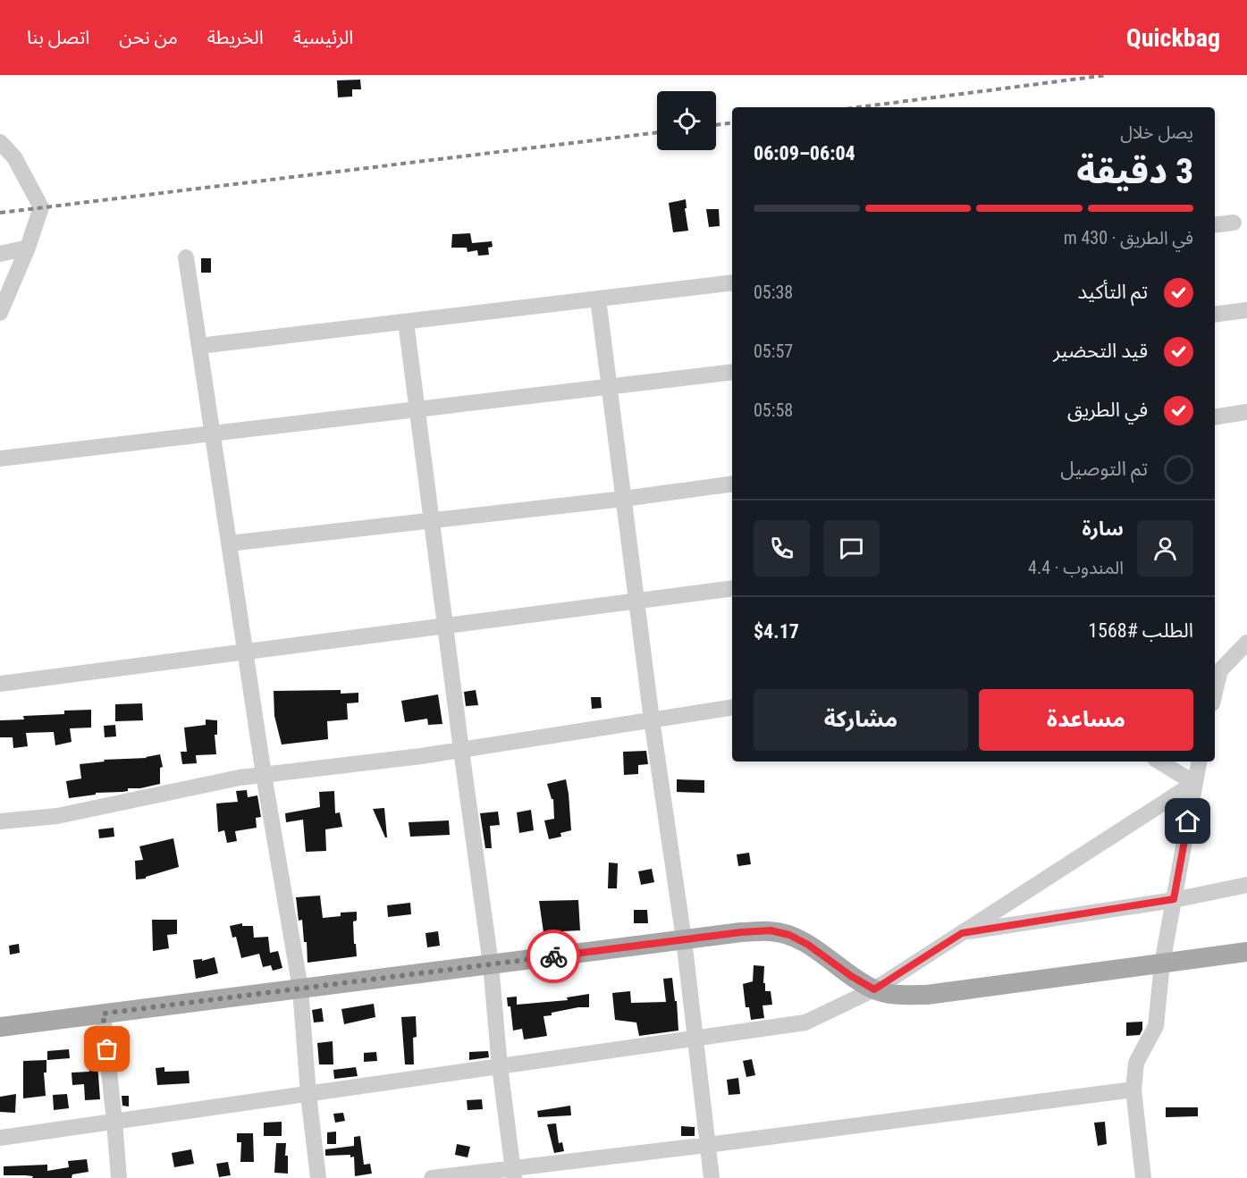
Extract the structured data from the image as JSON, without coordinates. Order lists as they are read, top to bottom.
{
  "page": {
    "header": "Quickbag",
    "nav": [
      "الرئيسية",
      "الخريطة",
      "من نحن",
      "اتصل بنا"
    ],
    "heading": ["3 دقيقة", "يصل خلال", "06:04–06:09"],
    "panel": [
      "سارة",
      "المندوب · 4.4",
      "الطلب #1568",
      "$4.17"
    ],
    "bar": "في الطريق · 430 m",
    "list": [
      ["تم التأكيد", "05:38"],
      ["قيد التحضير", "05:57"],
      ["في الطريق", "05:58"],
      "تم التوصيل"
    ],
    "buttons": ["مساعدة", "مشاركة"]
  }
}
